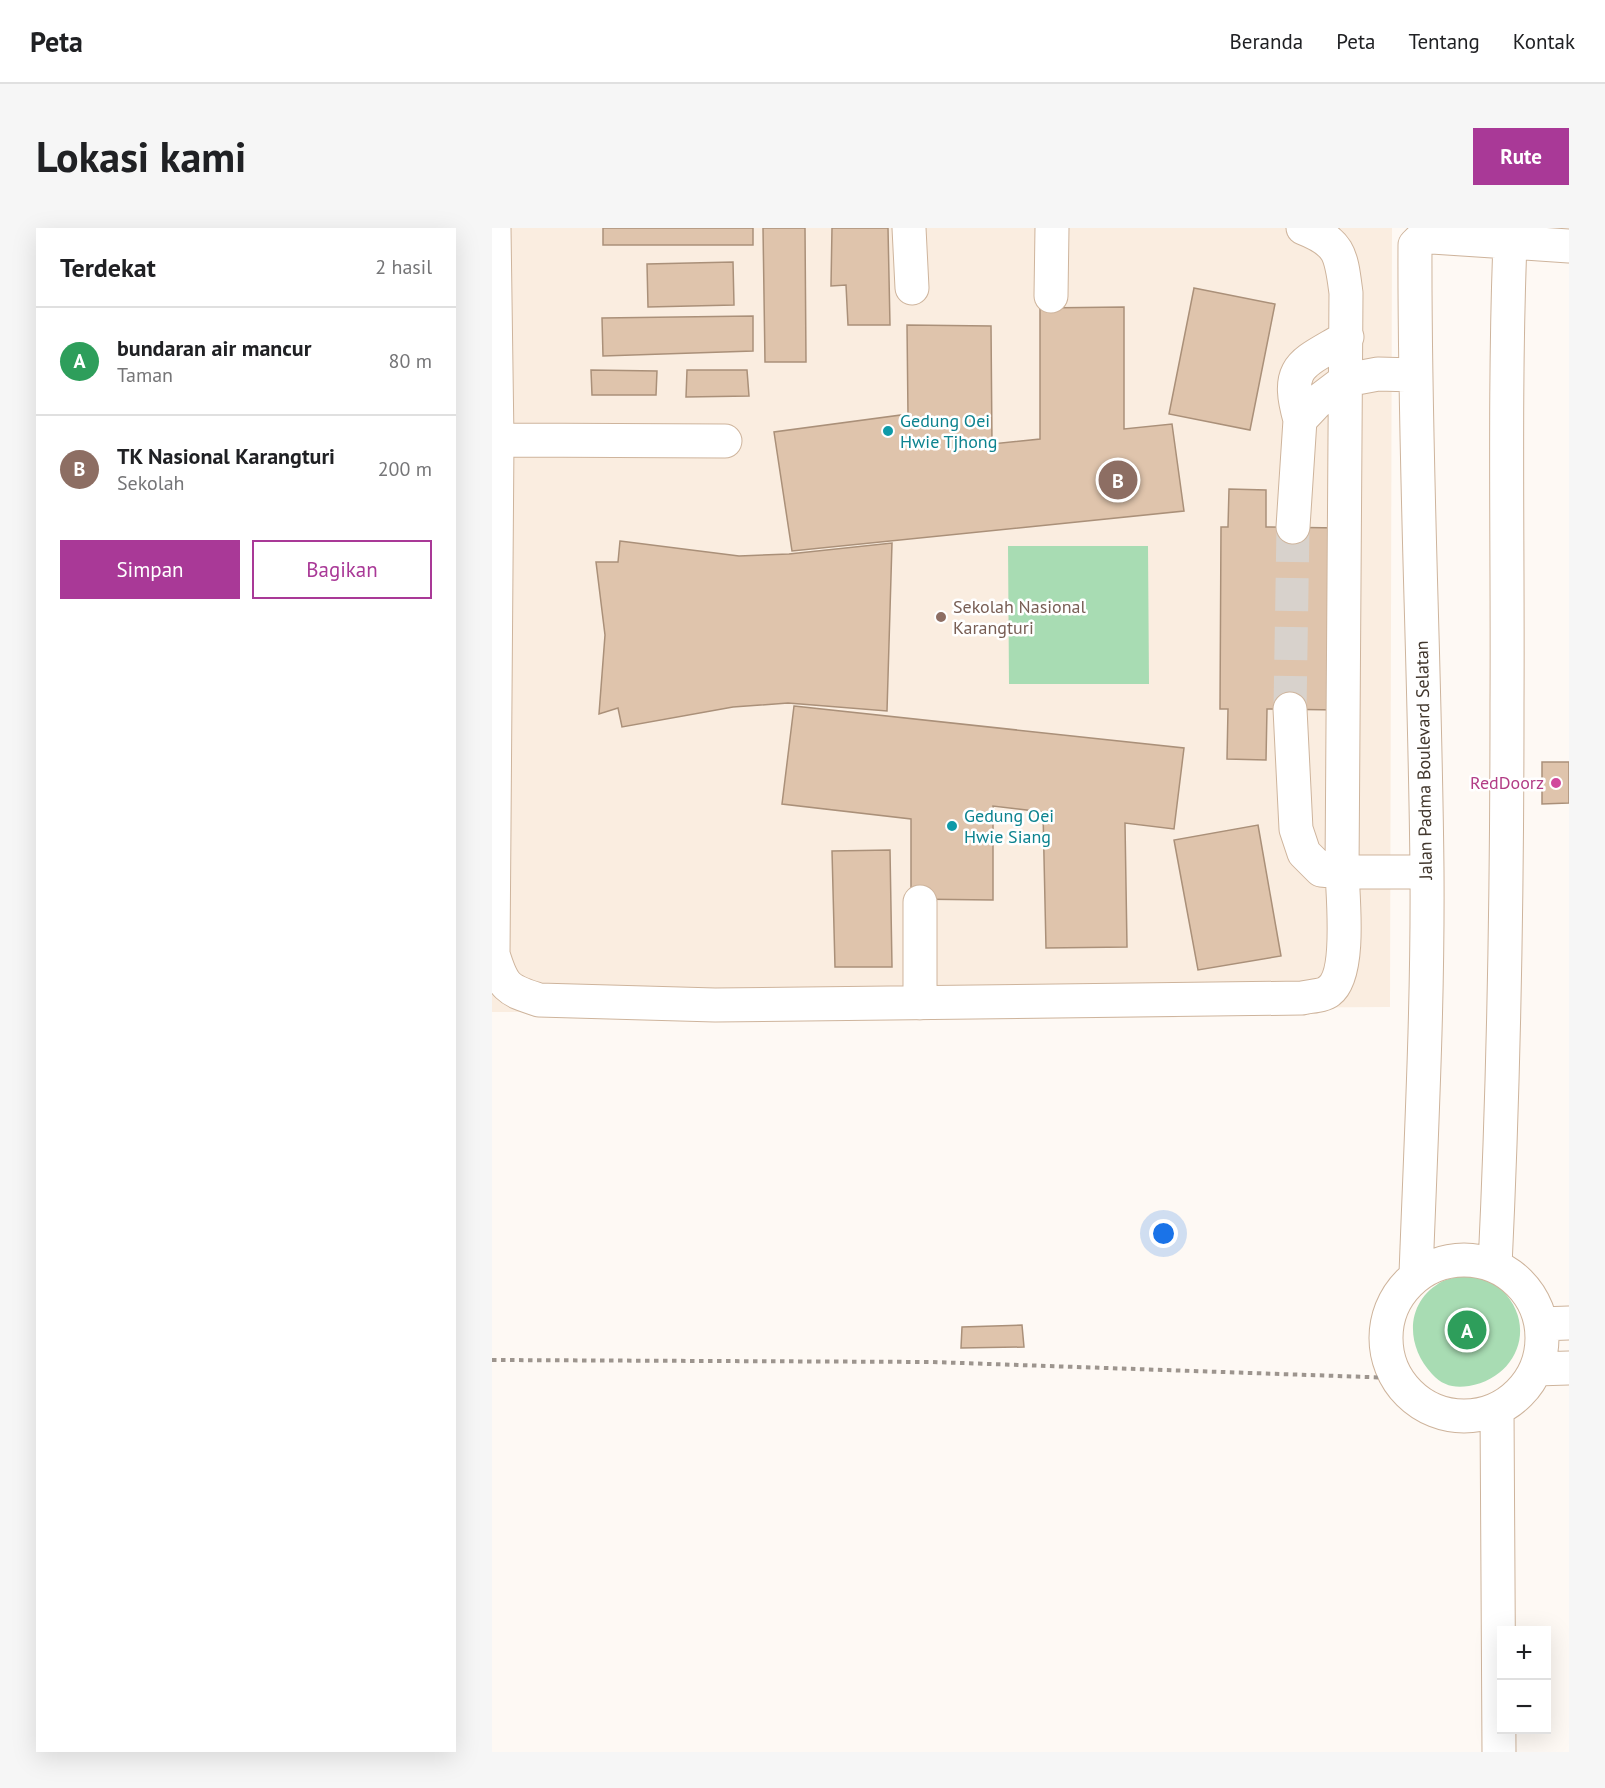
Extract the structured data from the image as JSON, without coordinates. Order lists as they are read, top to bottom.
{
  "streets": {
    "street": ["Jalan Padma Boulevard Selatan"]
  },
  "places": [
    "Gedung Oei Hwie Tjhong",
    "Sekolah Nasional Karangturi",
    "RedDoorz",
    "Gedung Oei Hwie Siang"
  ],
  "page": {
    "header": "Peta",
    "nav": [
      "Beranda",
      "Peta",
      "Tentang",
      "Kontak"
    ],
    "buttons": [
      "Rute",
      ["Simpan", "Bagikan"]
    ],
    "title": "Lokasi kami",
    "heading": ["Terdekat", "2 hasil"],
    "list": [
      {
        "mark": "A",
        "name": "bundaran air mancur",
        "note": "Taman",
        "value": "80 m"
      },
      {
        "mark": "B",
        "name": "TK Nasional Karangturi",
        "note": "Sekolah",
        "value": "200 m"
      }
    ],
    "pins": ["B", "A"],
    "map_buttons": ["+", "−"]
  }
}
